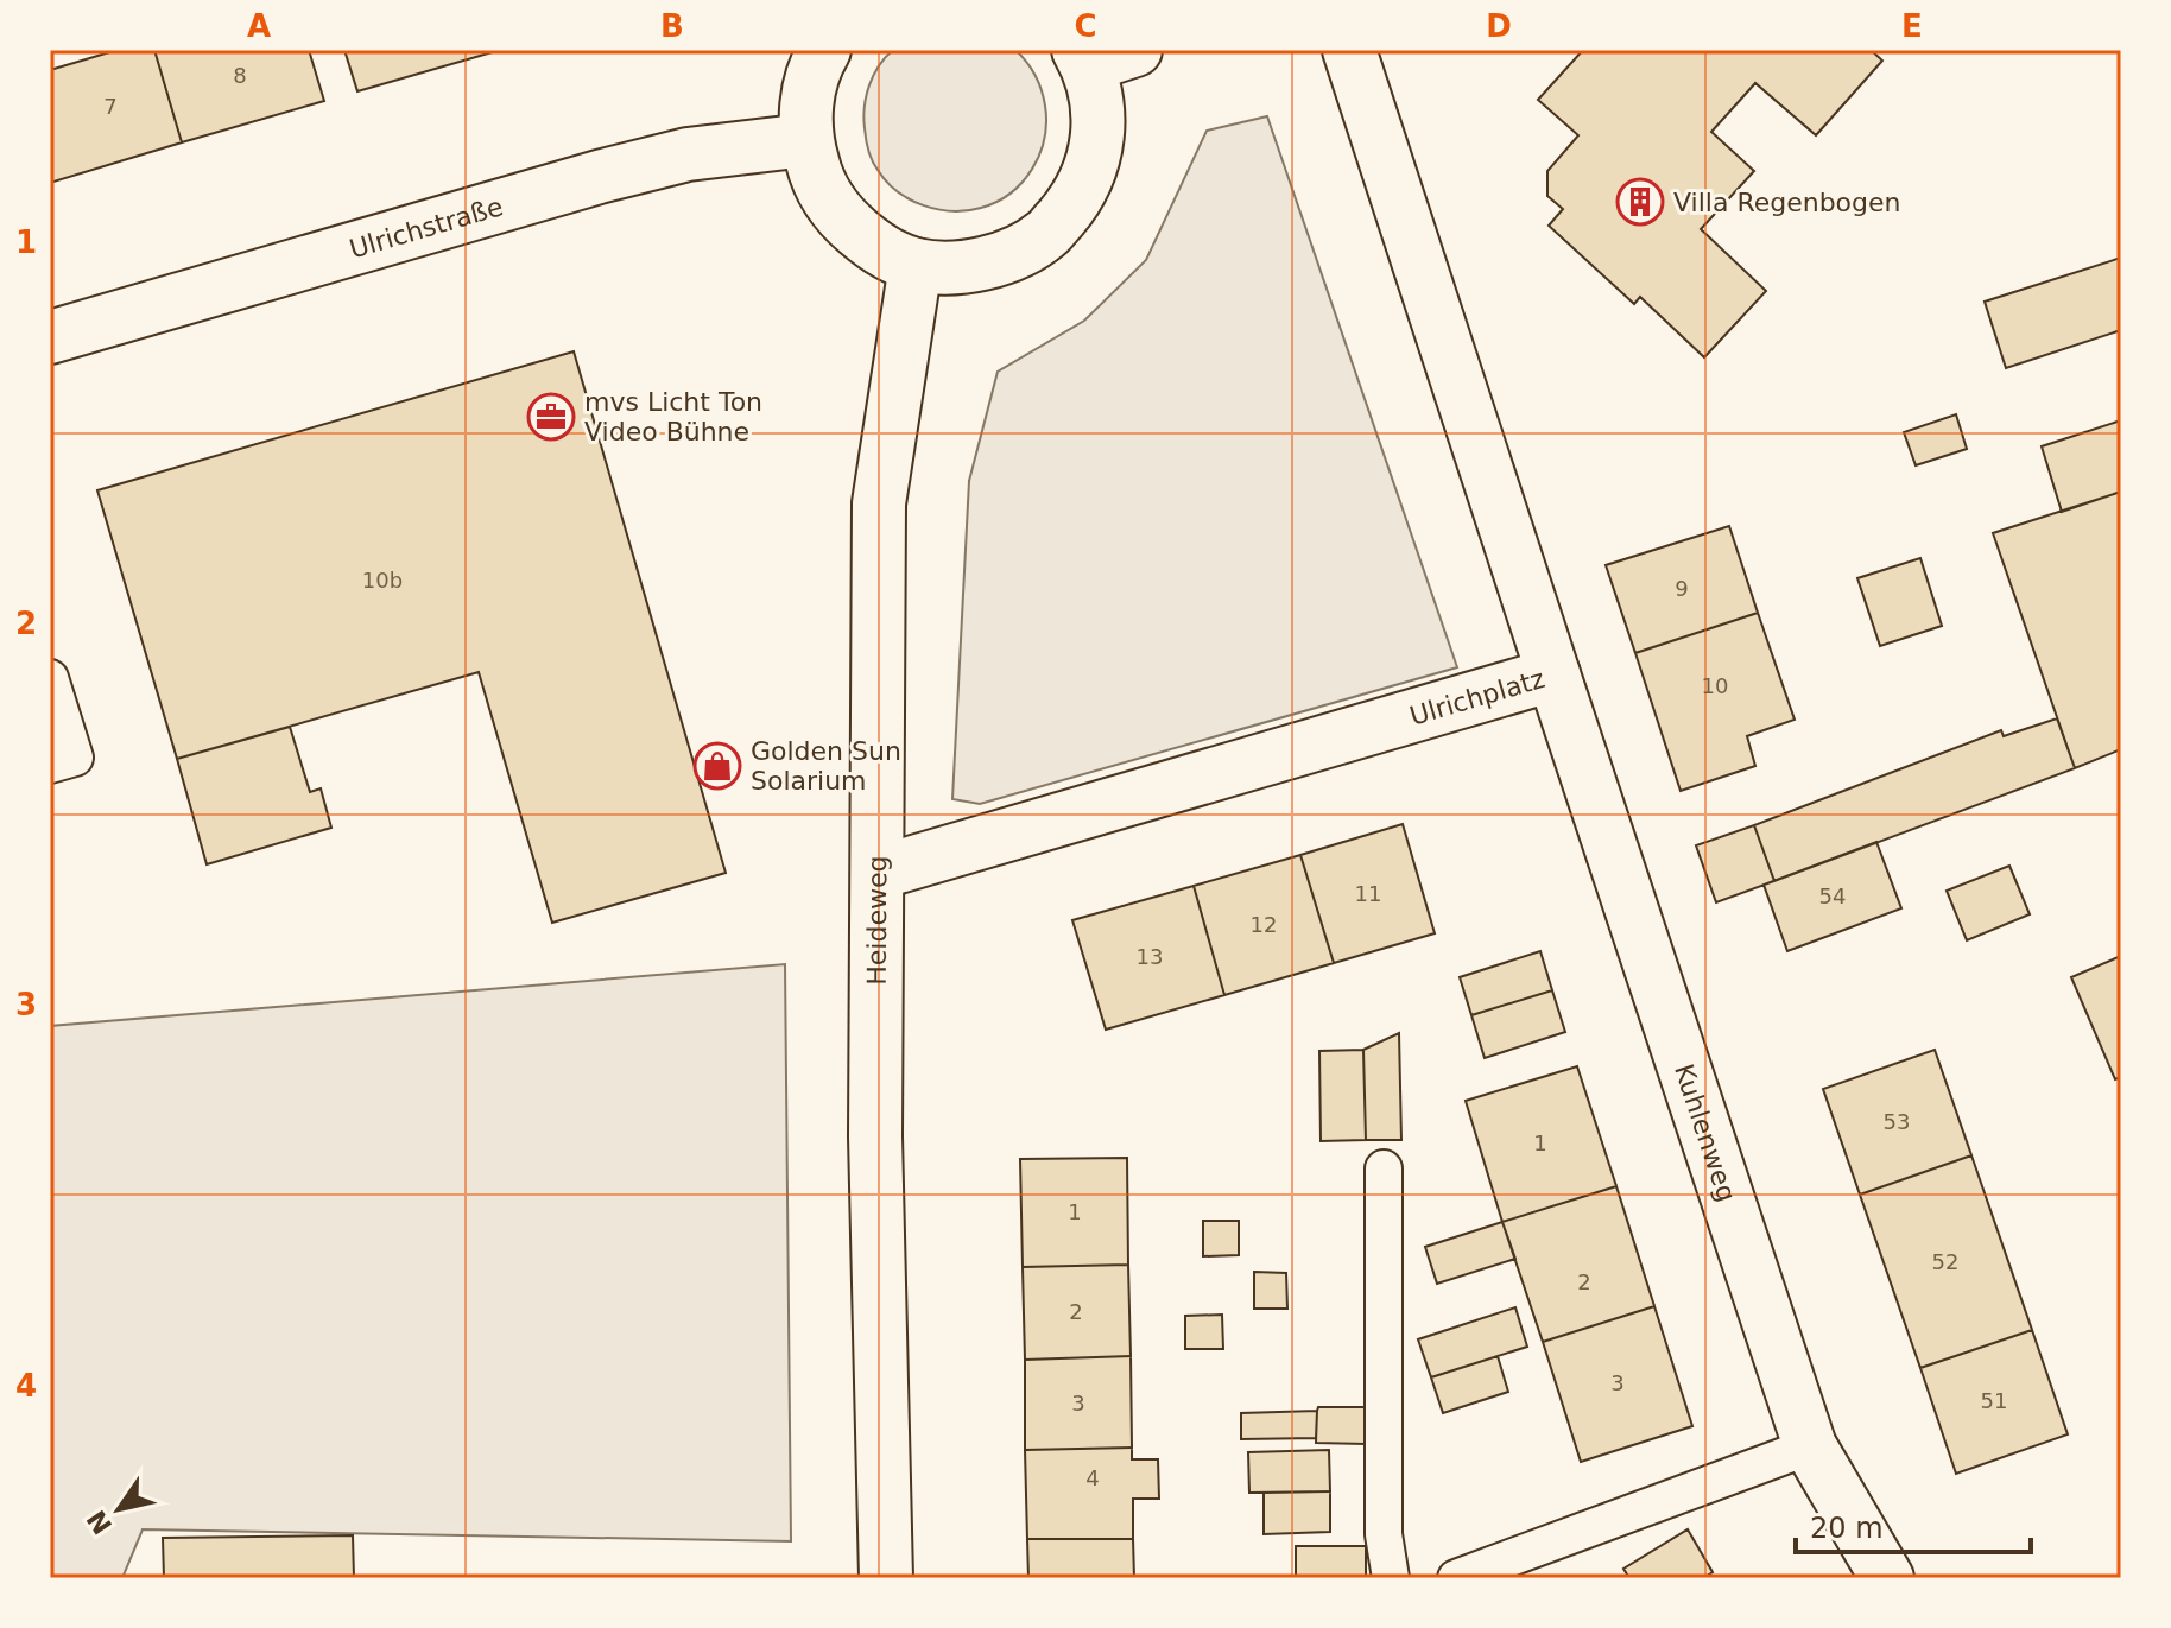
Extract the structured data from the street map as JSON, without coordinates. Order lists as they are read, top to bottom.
{
  "streets": {
    "street": [
      "Ulrichstraße",
      "Ulrichplatz",
      "Heideweg",
      "Kuhlenweg"
    ]
  },
  "crossings": [
    ["Ulrichplatz", "Heideweg"],
    ["Ulrichplatz", "Kuhlenweg"]
  ],
  "places": {
    "building": ["Villa Regenbogen"],
    "office": ["mvs Licht Ton Video Bühne"],
    "shop": ["Golden Sun Solarium"]
  },
  "house_numbers": [
    "8",
    "7",
    "10b",
    "9",
    "10",
    "11",
    "54",
    "12",
    "13",
    "53",
    "1",
    "1",
    "52",
    "2",
    "2",
    "3",
    "51",
    "3",
    "4"
  ],
  "scale_bar": "20 m",
  "north": "bottom left",
  "grid": {
    "columns": [
      "A",
      "B",
      "C",
      "D",
      "E"
    ],
    "rows": [
      "1",
      "2",
      "3",
      "4"
    ]
  }
}
